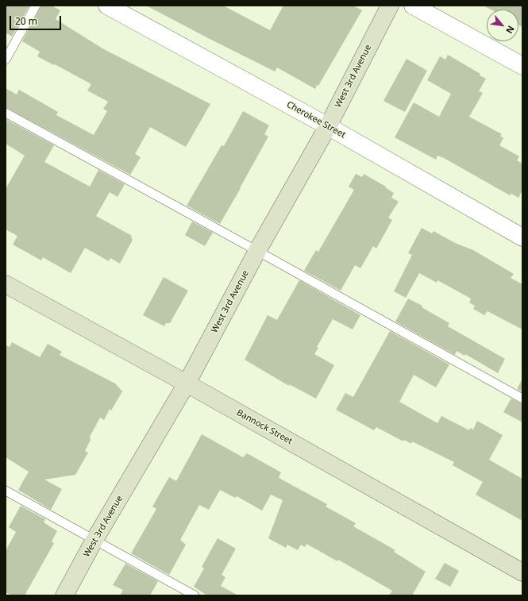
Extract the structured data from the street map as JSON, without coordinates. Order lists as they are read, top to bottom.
{
  "streets": {
    "street": ["West 3rd Avenue", "Cherokee Street", "Bannock Street"]
  },
  "crossings": [
    ["West 3rd Avenue", "Cherokee Street"],
    ["West 3rd Avenue", "Bannock Street"]
  ],
  "scale_bar": "20 m",
  "north": "bottom right"
}
